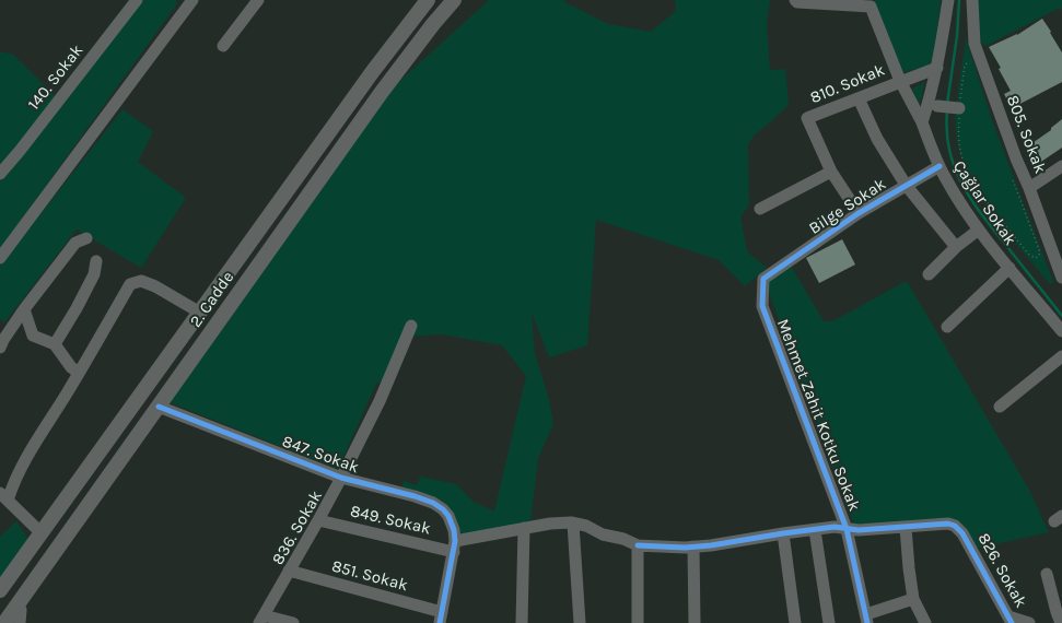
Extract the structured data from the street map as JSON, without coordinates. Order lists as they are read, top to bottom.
{
  "streets": {
    "main road": ["2. Cadde"],
    "street": [
      "140. Sokak",
      "810. Sokak",
      "805. Sokak",
      "Çağlar Sokak",
      "Bilge Sokak",
      "Mehmet Zahit Kotku Sokak",
      "847. Sokak",
      "849. Sokak",
      "836. Sokak",
      "826. Sokak",
      "851. Sokak"
    ]
  },
  "crossings": [
    ["810. Sokak", "Çağlar Sokak"],
    ["Çağlar Sokak", "Bilge Sokak"],
    ["Bilge Sokak", "Mehmet Zahit Kotku Sokak"],
    ["2. Cadde", "847. Sokak"],
    ["847. Sokak", "849. Sokak"],
    ["847. Sokak", "836. Sokak"],
    ["849. Sokak", "836. Sokak"],
    ["836. Sokak", "851. Sokak"]
  ]
}
